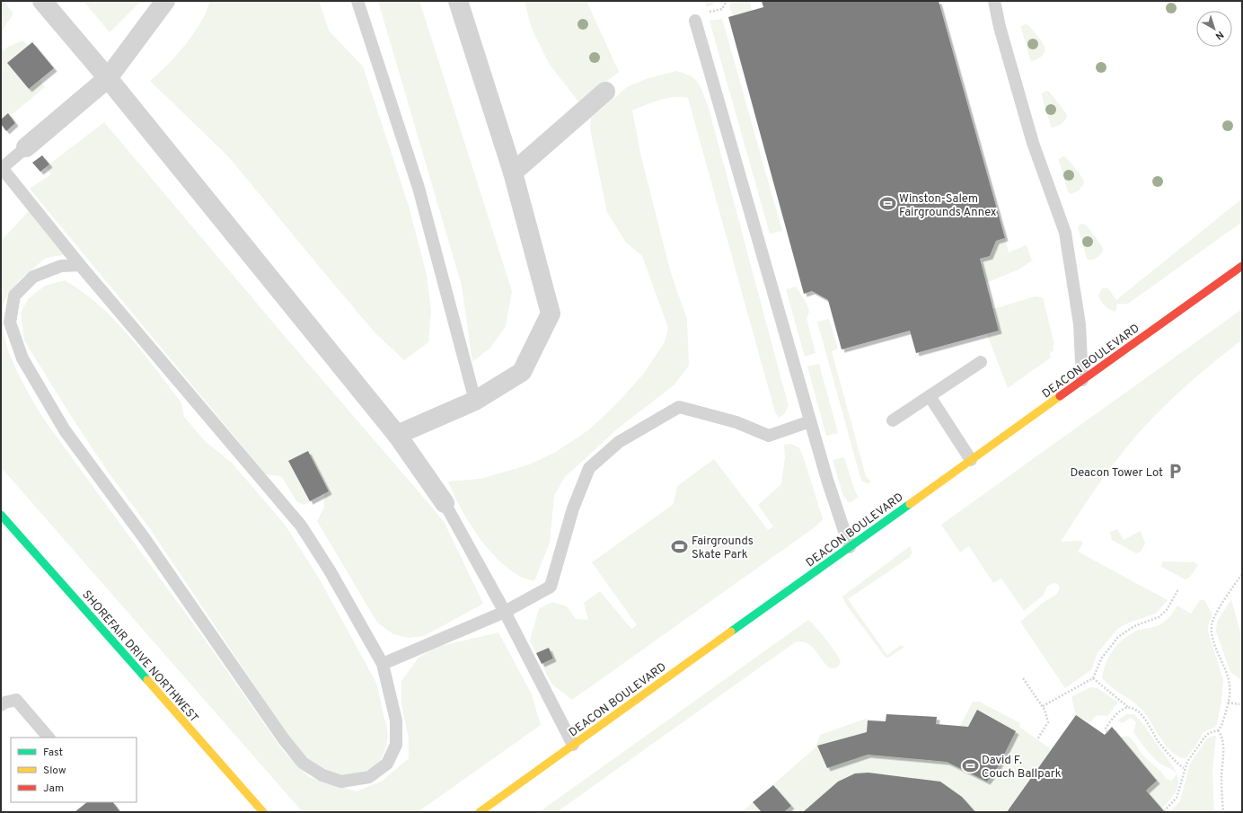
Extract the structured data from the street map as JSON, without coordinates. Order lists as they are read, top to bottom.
{
  "streets": {
    "street": ["DEACON BOULEVARD", "SHOREFAIR DRIVE NORTHWEST"]
  },
  "places": {
    "sports": ["Winston-Salem Fairgrounds Annex", "Fairgrounds Skate Park", "David F. Couch Ballpark"],
    "parking": ["Deacon Tower Lot"]
  },
  "legend": ["Fast", "Slow", "Jam"],
  "north": "bottom right"
}
